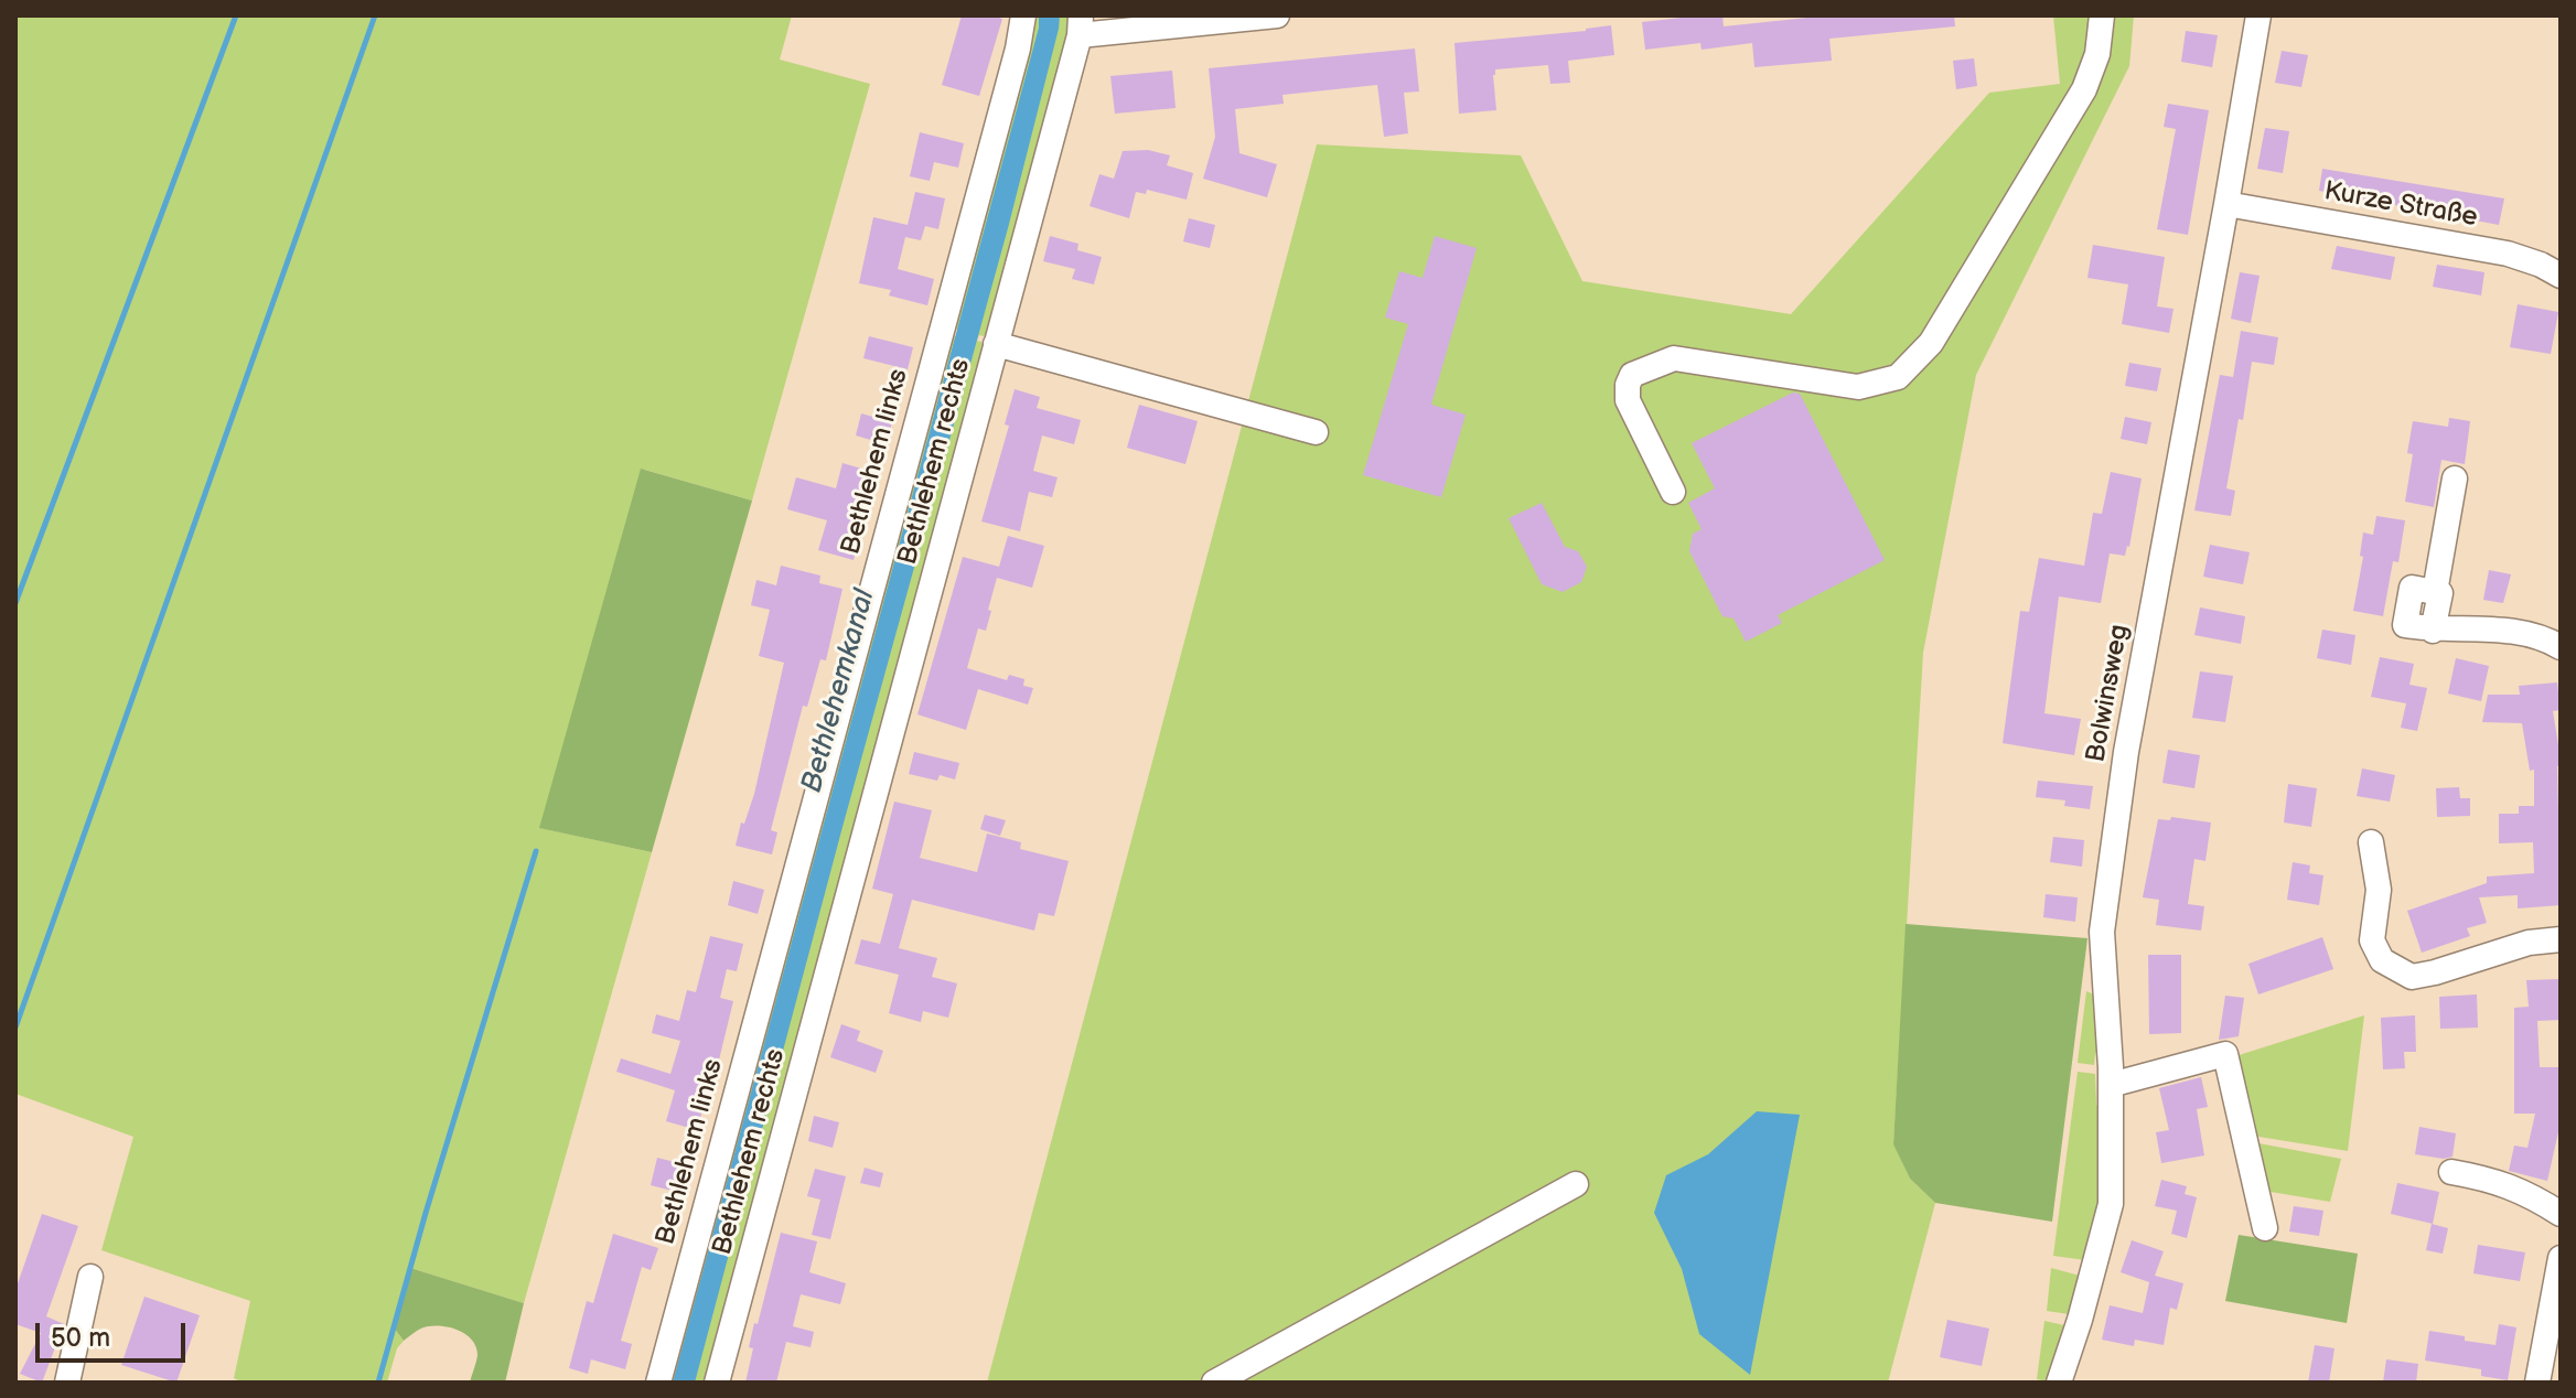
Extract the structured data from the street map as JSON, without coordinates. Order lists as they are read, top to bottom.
{
  "streets": {
    "street": [
      "Kurze Straße",
      "Bethlehem links",
      "Bethlehem rechts",
      "Bolwinsweg"
    ]
  },
  "crossings": [
    ["Kurze Straße", "Bolwinsweg"]
  ],
  "water": ["Bethlehemkanal"],
  "scale_bar": "50 m"
}
